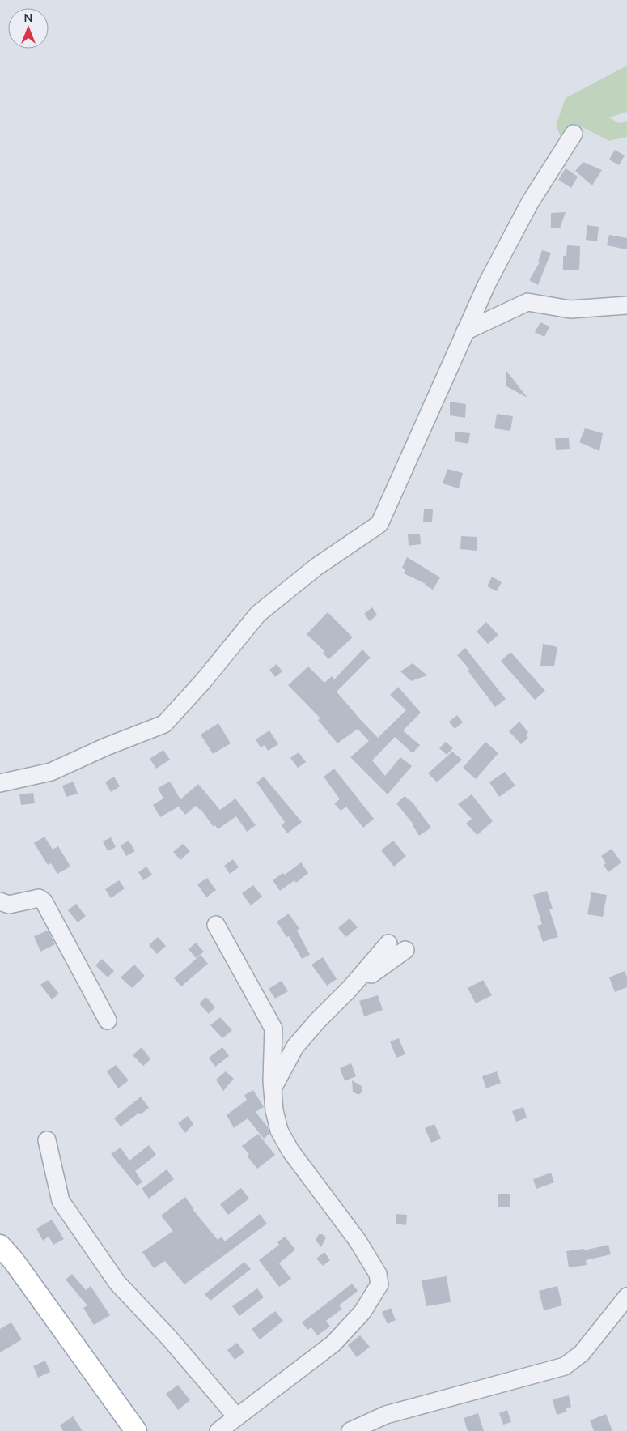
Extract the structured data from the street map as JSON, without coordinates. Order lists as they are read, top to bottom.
{
  "north": "top"
}
